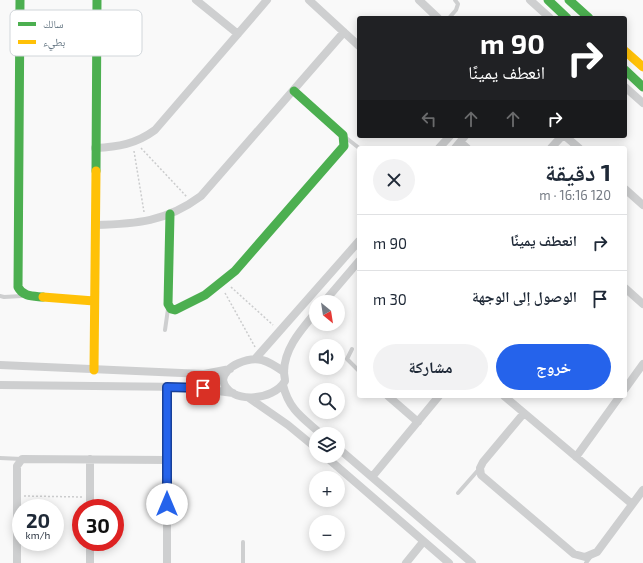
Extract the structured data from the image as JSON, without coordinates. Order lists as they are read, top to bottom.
{
  "legend": ["سالك", "بطيء"],
  "north": "bottom right",
  "page": {
    "turn": ["90 m", "انعطف يمينًا"],
    "heading": ["1 دقيقة", "120 m · 16:16"],
    "list": [
      {
        "name": "انعطف يمينًا",
        "value": "90 m"
      },
      {
        "name": "الوصول إلى الوجهة",
        "value": "30 m"
      }
    ],
    "map_buttons": ["+", "−"],
    "buttons": ["خروج", "مشاركة"],
    "speed": "20 km/h",
    "limit": "30"
  }
}
